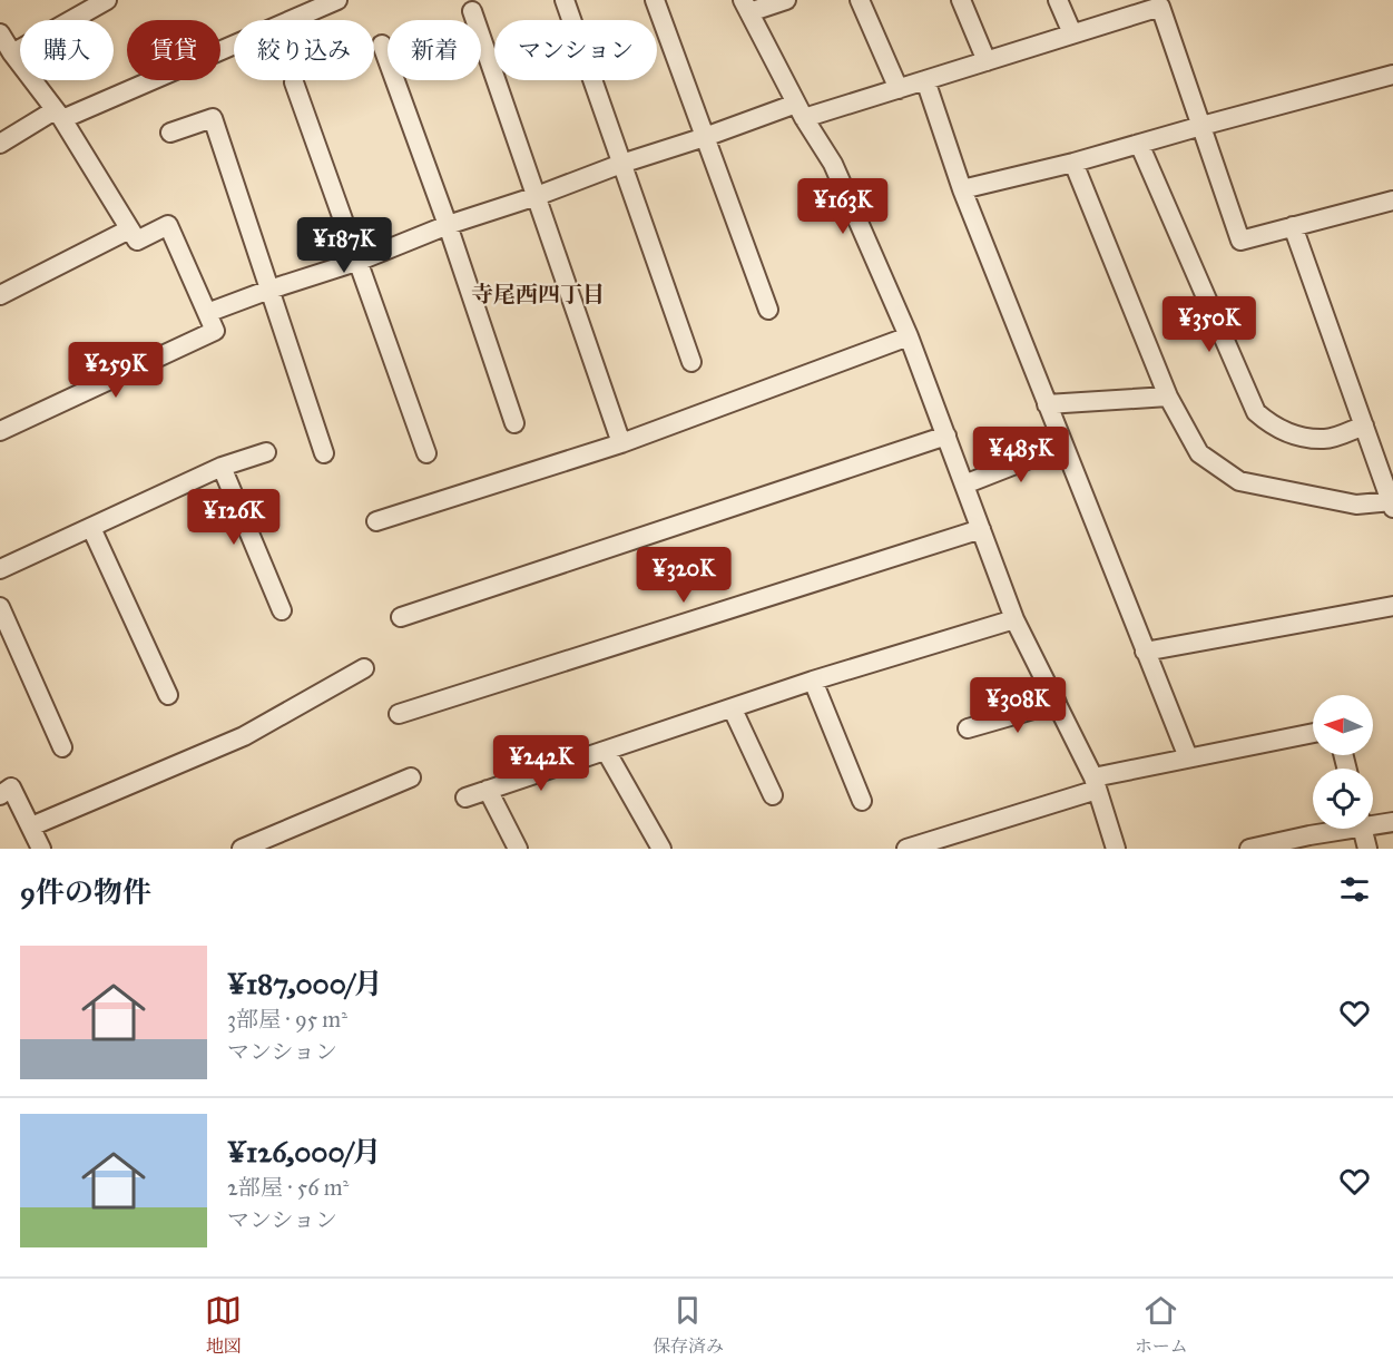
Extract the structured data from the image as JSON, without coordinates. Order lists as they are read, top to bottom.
{
  "districts": ["寺尾西四丁目"],
  "north": "left",
  "page": {
    "chip": [
      "購入",
      "賃貸",
      "絞り込み",
      "新着",
      "マンション"
    ],
    "price": [
      "¥163K",
      "¥187K",
      "¥350K",
      "¥259K",
      "¥485K",
      "¥126K",
      "¥320K",
      "¥308K",
      "¥242K"
    ],
    "heading": "9件の物件",
    "list": [
      {
        "name": "¥187,000/月",
        "note": "3部屋 · 95 m² · マンション"
      },
      {
        "name": "¥126,000/月",
        "note": "2部屋 · 56 m² · マンション"
      }
    ],
    "tabs": ["地図", "保存済み", "ホーム"]
  }
}
